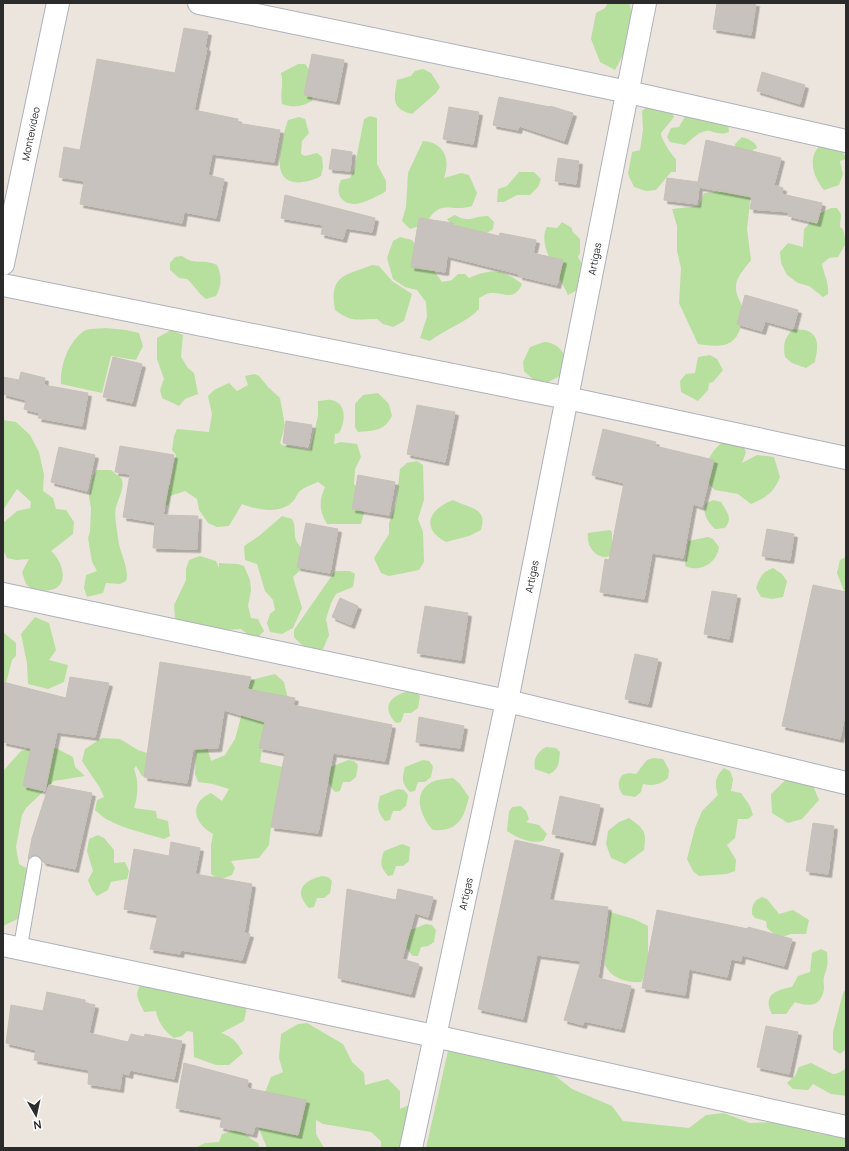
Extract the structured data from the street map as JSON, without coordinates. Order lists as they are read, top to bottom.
{
  "streets": {
    "street": ["Montevideo", "Artigas"]
  },
  "north": "bottom"
}
